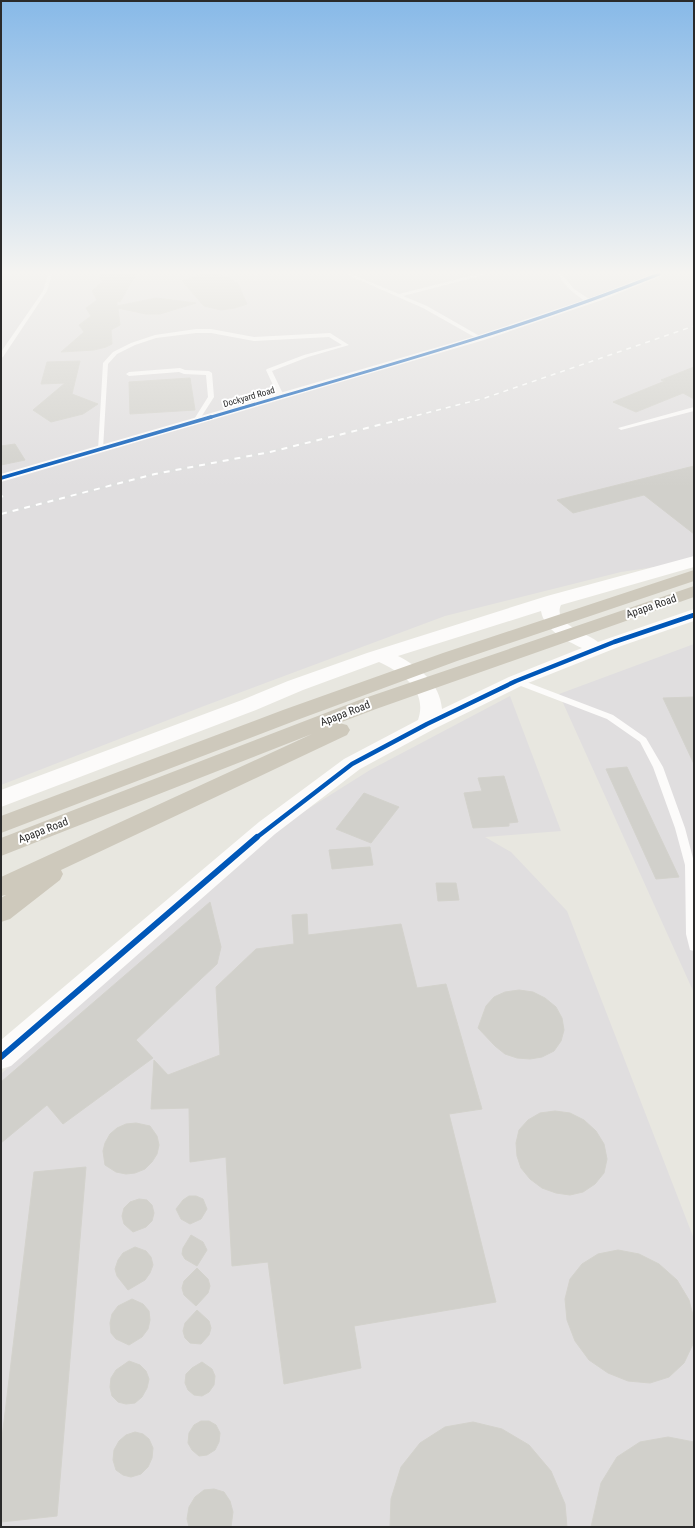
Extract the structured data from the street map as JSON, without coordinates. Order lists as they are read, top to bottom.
{
  "streets": {
    "highway": ["Apapa Road"],
    "street": ["Dockyard Road"]
  }
}
